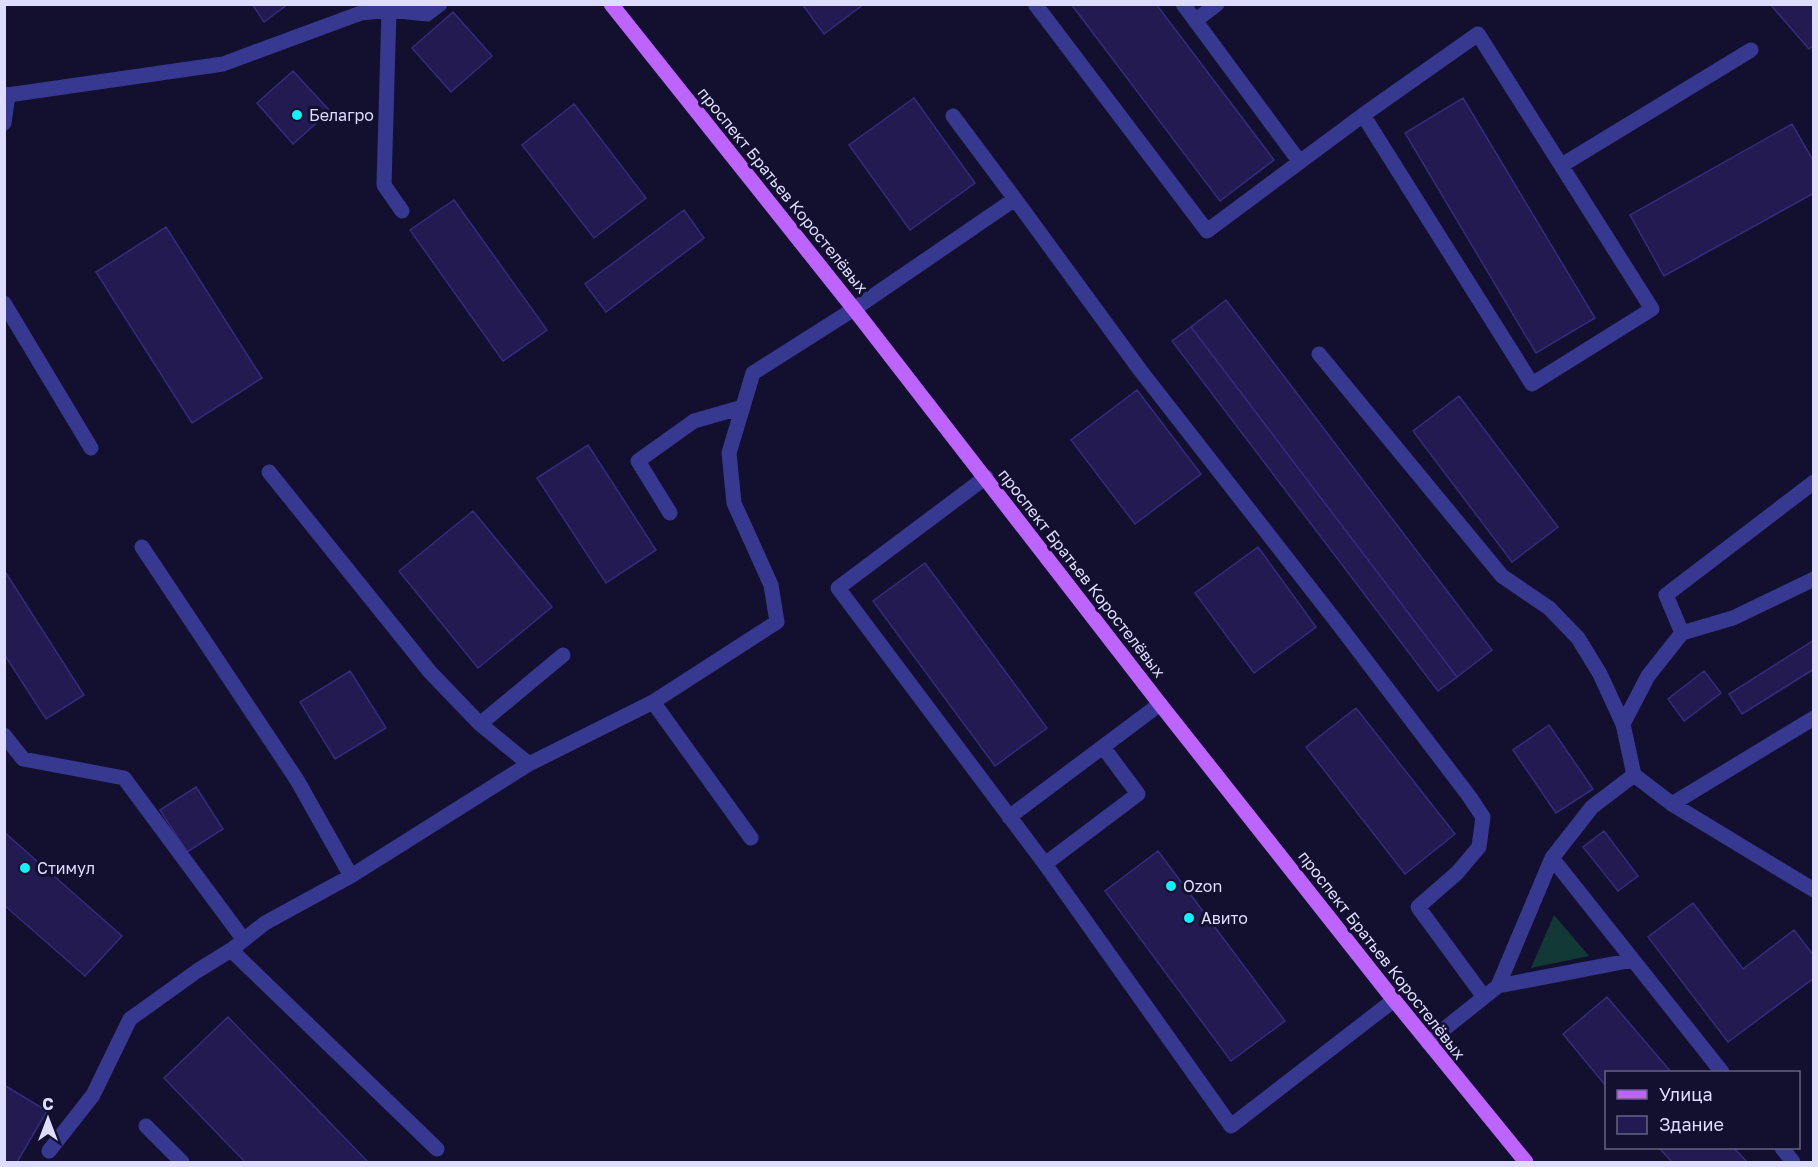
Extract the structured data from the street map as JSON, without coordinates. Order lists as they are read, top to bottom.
{
  "streets": {
    "main road": ["проспект Братьев Коростелёвых"]
  },
  "places": [
    "Белагро",
    "Стимул",
    "Ozon",
    "Авито"
  ],
  "legend": ["Улица", "Здание"],
  "north": "top"
}
